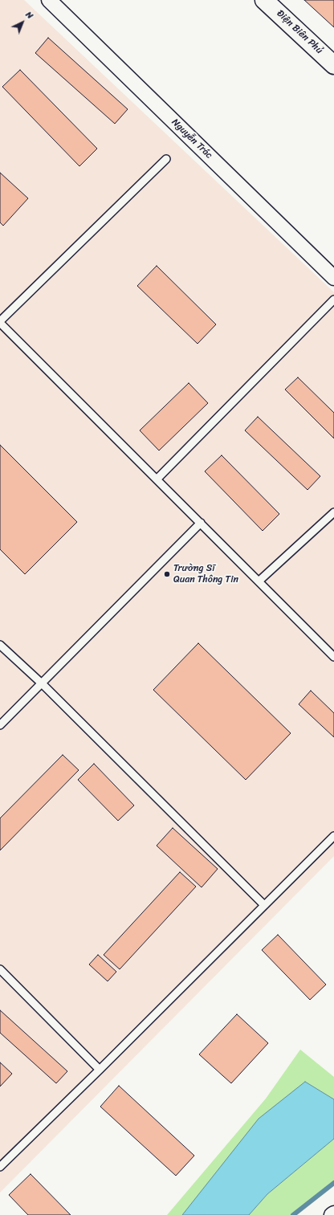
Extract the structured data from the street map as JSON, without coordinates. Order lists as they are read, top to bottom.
{
  "streets": {
    "street": ["Điện Biên Phủ", "Nguyễn Trác"]
  },
  "places": ["Trường Sĩ Quan Thông Tin"],
  "north": "top right"
}
